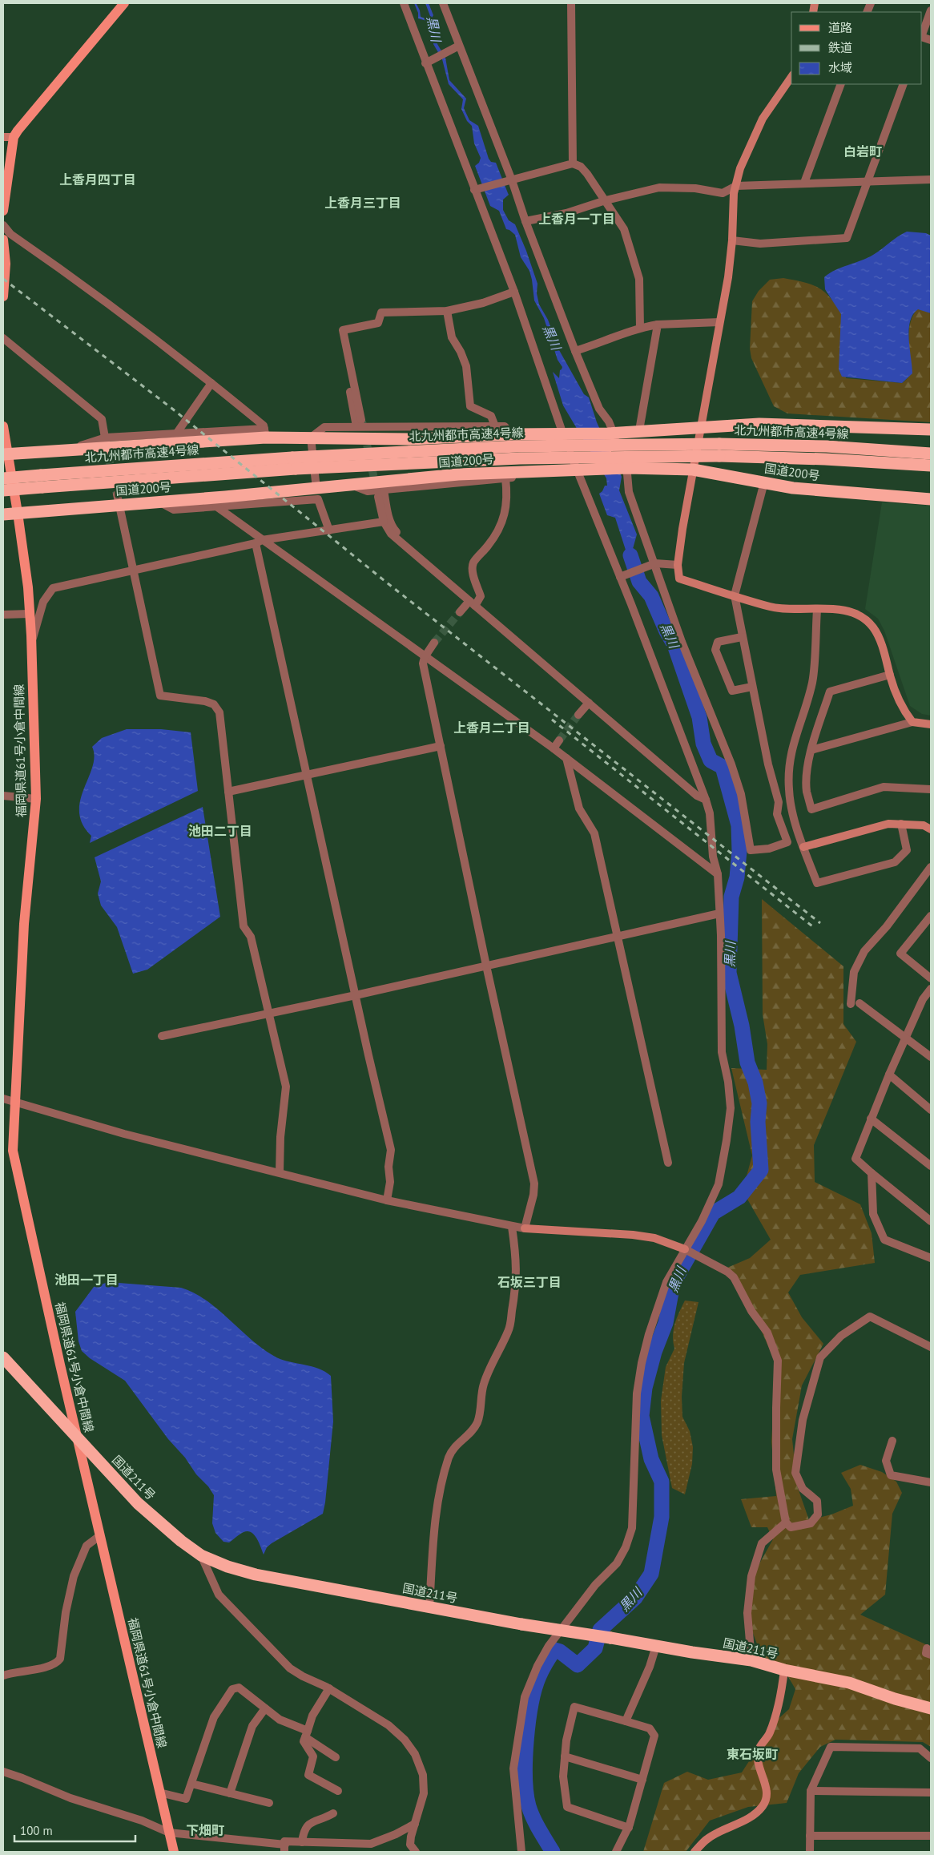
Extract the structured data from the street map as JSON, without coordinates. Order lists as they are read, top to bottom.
{
  "streets": {
    "highway": ["北九州都市高速4号線", "国道200号", "国道211号"],
    "main road": ["福岡県道61号小倉中間線"]
  },
  "crossings": [
    ["国道200号", "福岡県道61号小倉中間線"],
    ["福岡県道61号小倉中間線", "国道211号"]
  ],
  "districts": [
    "白岩町",
    "上香月四丁目",
    "上香月三丁目",
    "上香月一丁目",
    "上香月二丁目",
    "池田二丁目",
    "池田一丁目",
    "石坂三丁目",
    "東石坂町",
    "下畑町"
  ],
  "water": ["黒川"],
  "legend": ["道路", "鉄道", "水域"],
  "scale_bar": "100 m"
}
